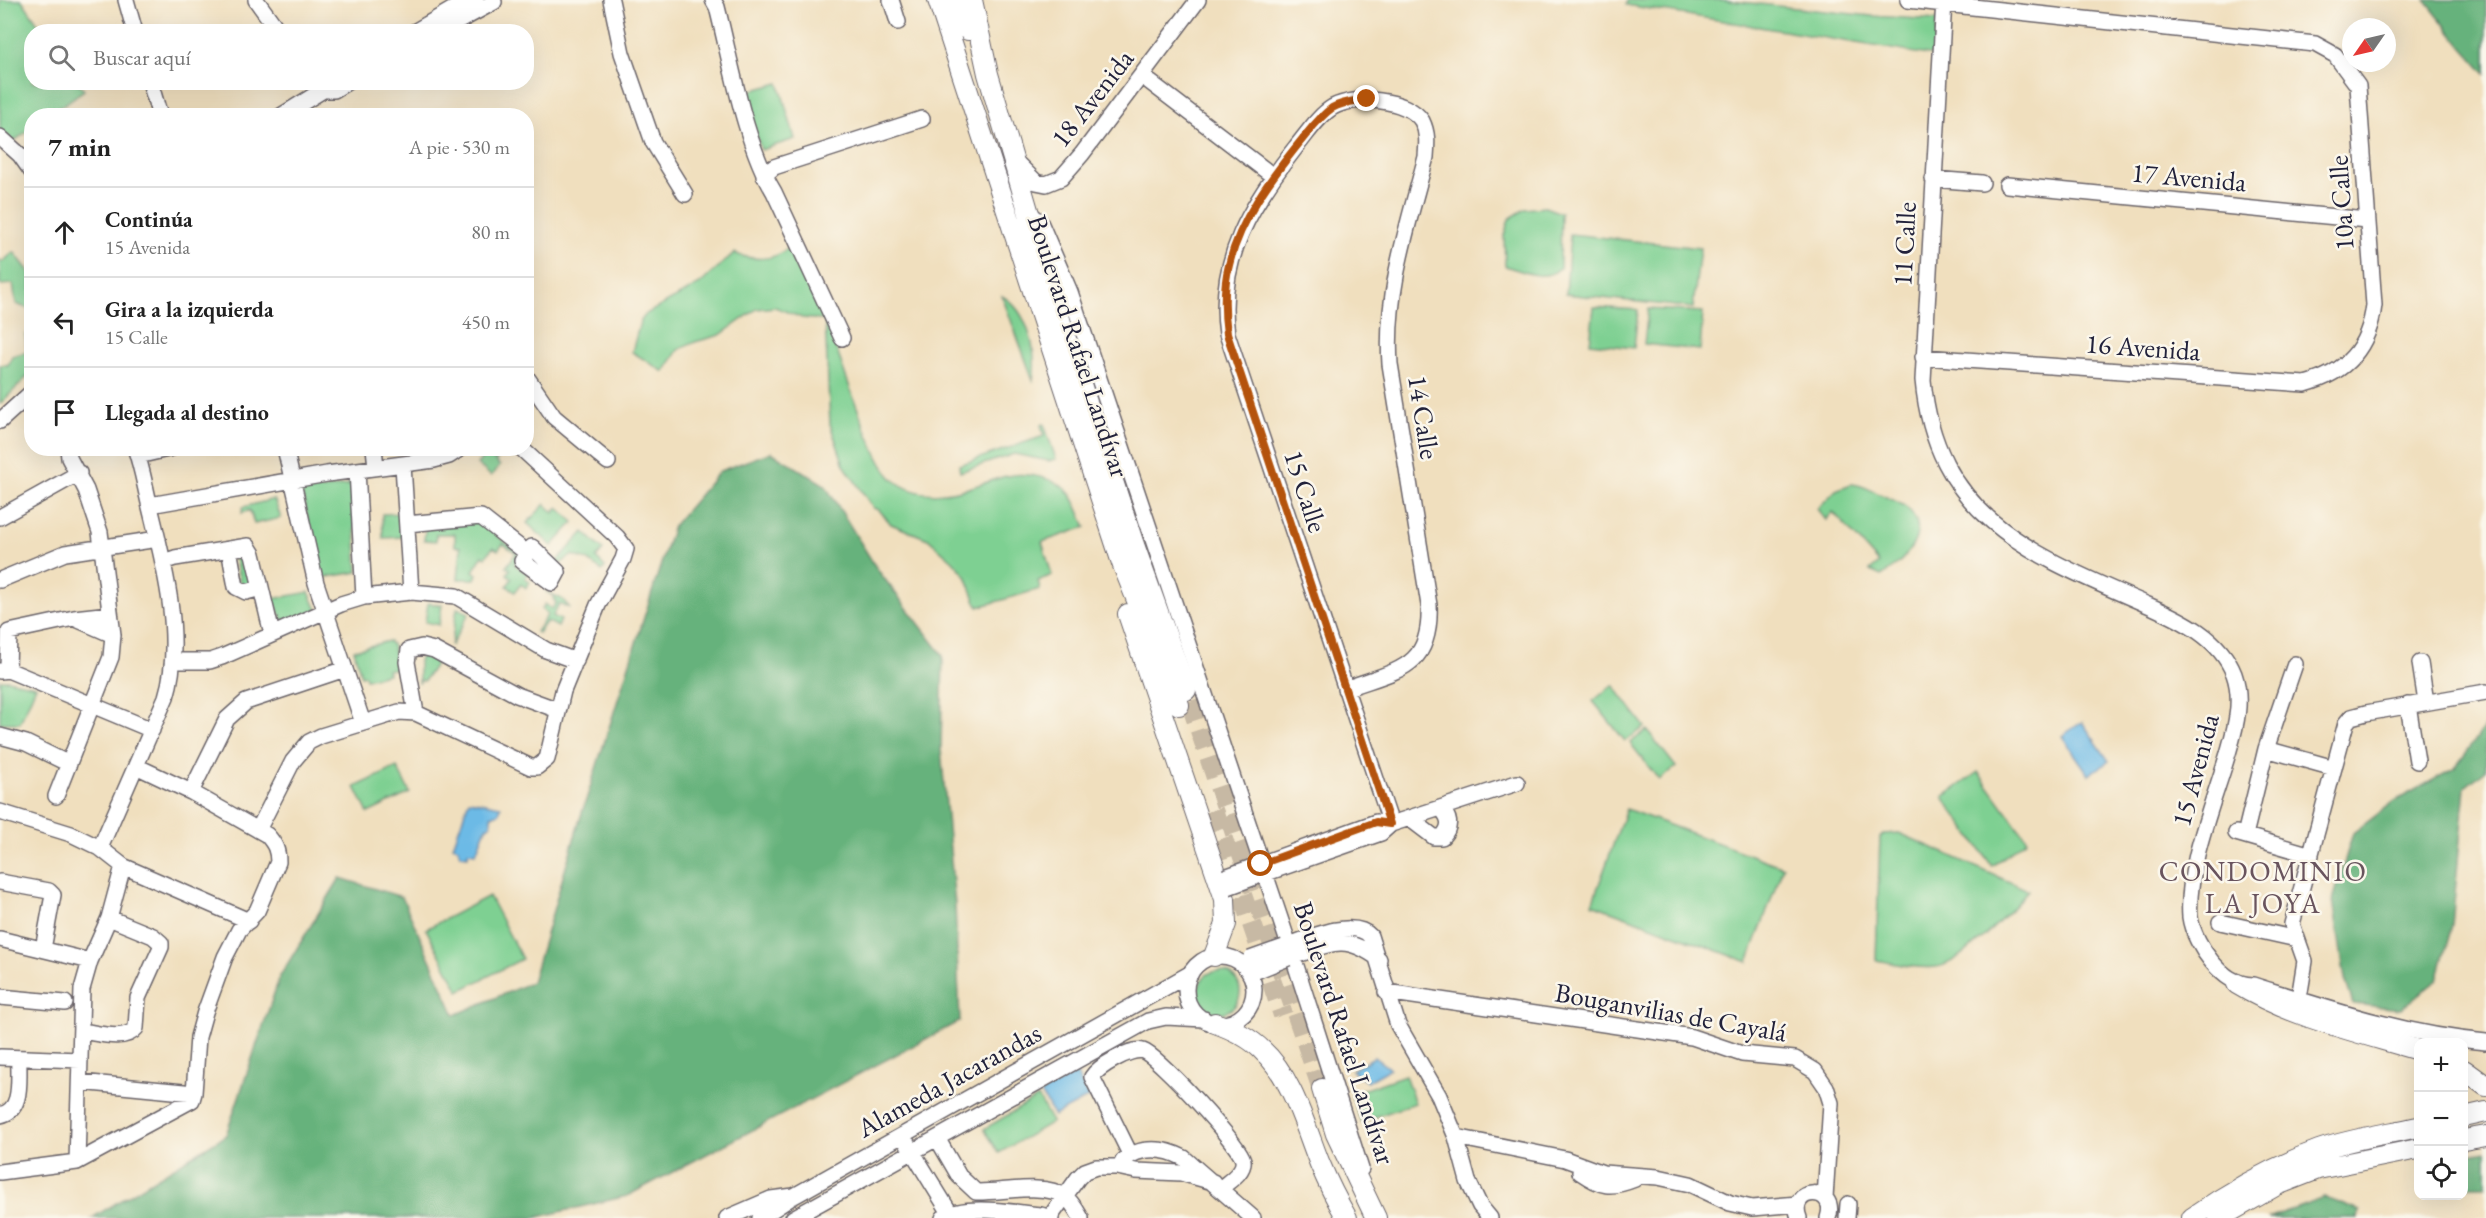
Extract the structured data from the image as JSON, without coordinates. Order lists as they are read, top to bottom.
{
  "streets": {
    "main road": ["Boulevard Rafael Landívar"],
    "street": [
      "18 Avenida",
      "17 Avenida",
      "10a Calle",
      "11 Calle",
      "16 Avenida",
      "14 Calle",
      "15 Calle",
      "15 Avenida",
      "Bouganvilias de Cayalá",
      "Alameda Jacarandas"
    ]
  },
  "crossings": [
    ["18 Avenida", "Boulevard Rafael Landívar"],
    ["17 Avenida", "10a Calle"],
    ["10a Calle", "11 Calle"],
    ["10a Calle", "16 Avenida"],
    ["11 Calle", "16 Avenida"],
    ["11 Calle", "15 Avenida"],
    ["14 Calle", "15 Calle"]
  ],
  "districts": ["CONDOMINIO LA JOYA"],
  "north": "bottom left",
  "page": {
    "search": "Buscar aquí",
    "heading": ["7 min", "A pie · 530 m"],
    "list": [
      ["Continúa", "15 Avenida", "80 m"],
      ["Gira a la izquierda", "15 Calle", "450 m"],
      "Llegada al destino"
    ],
    "map_buttons": ["+", "−"]
  }
}
